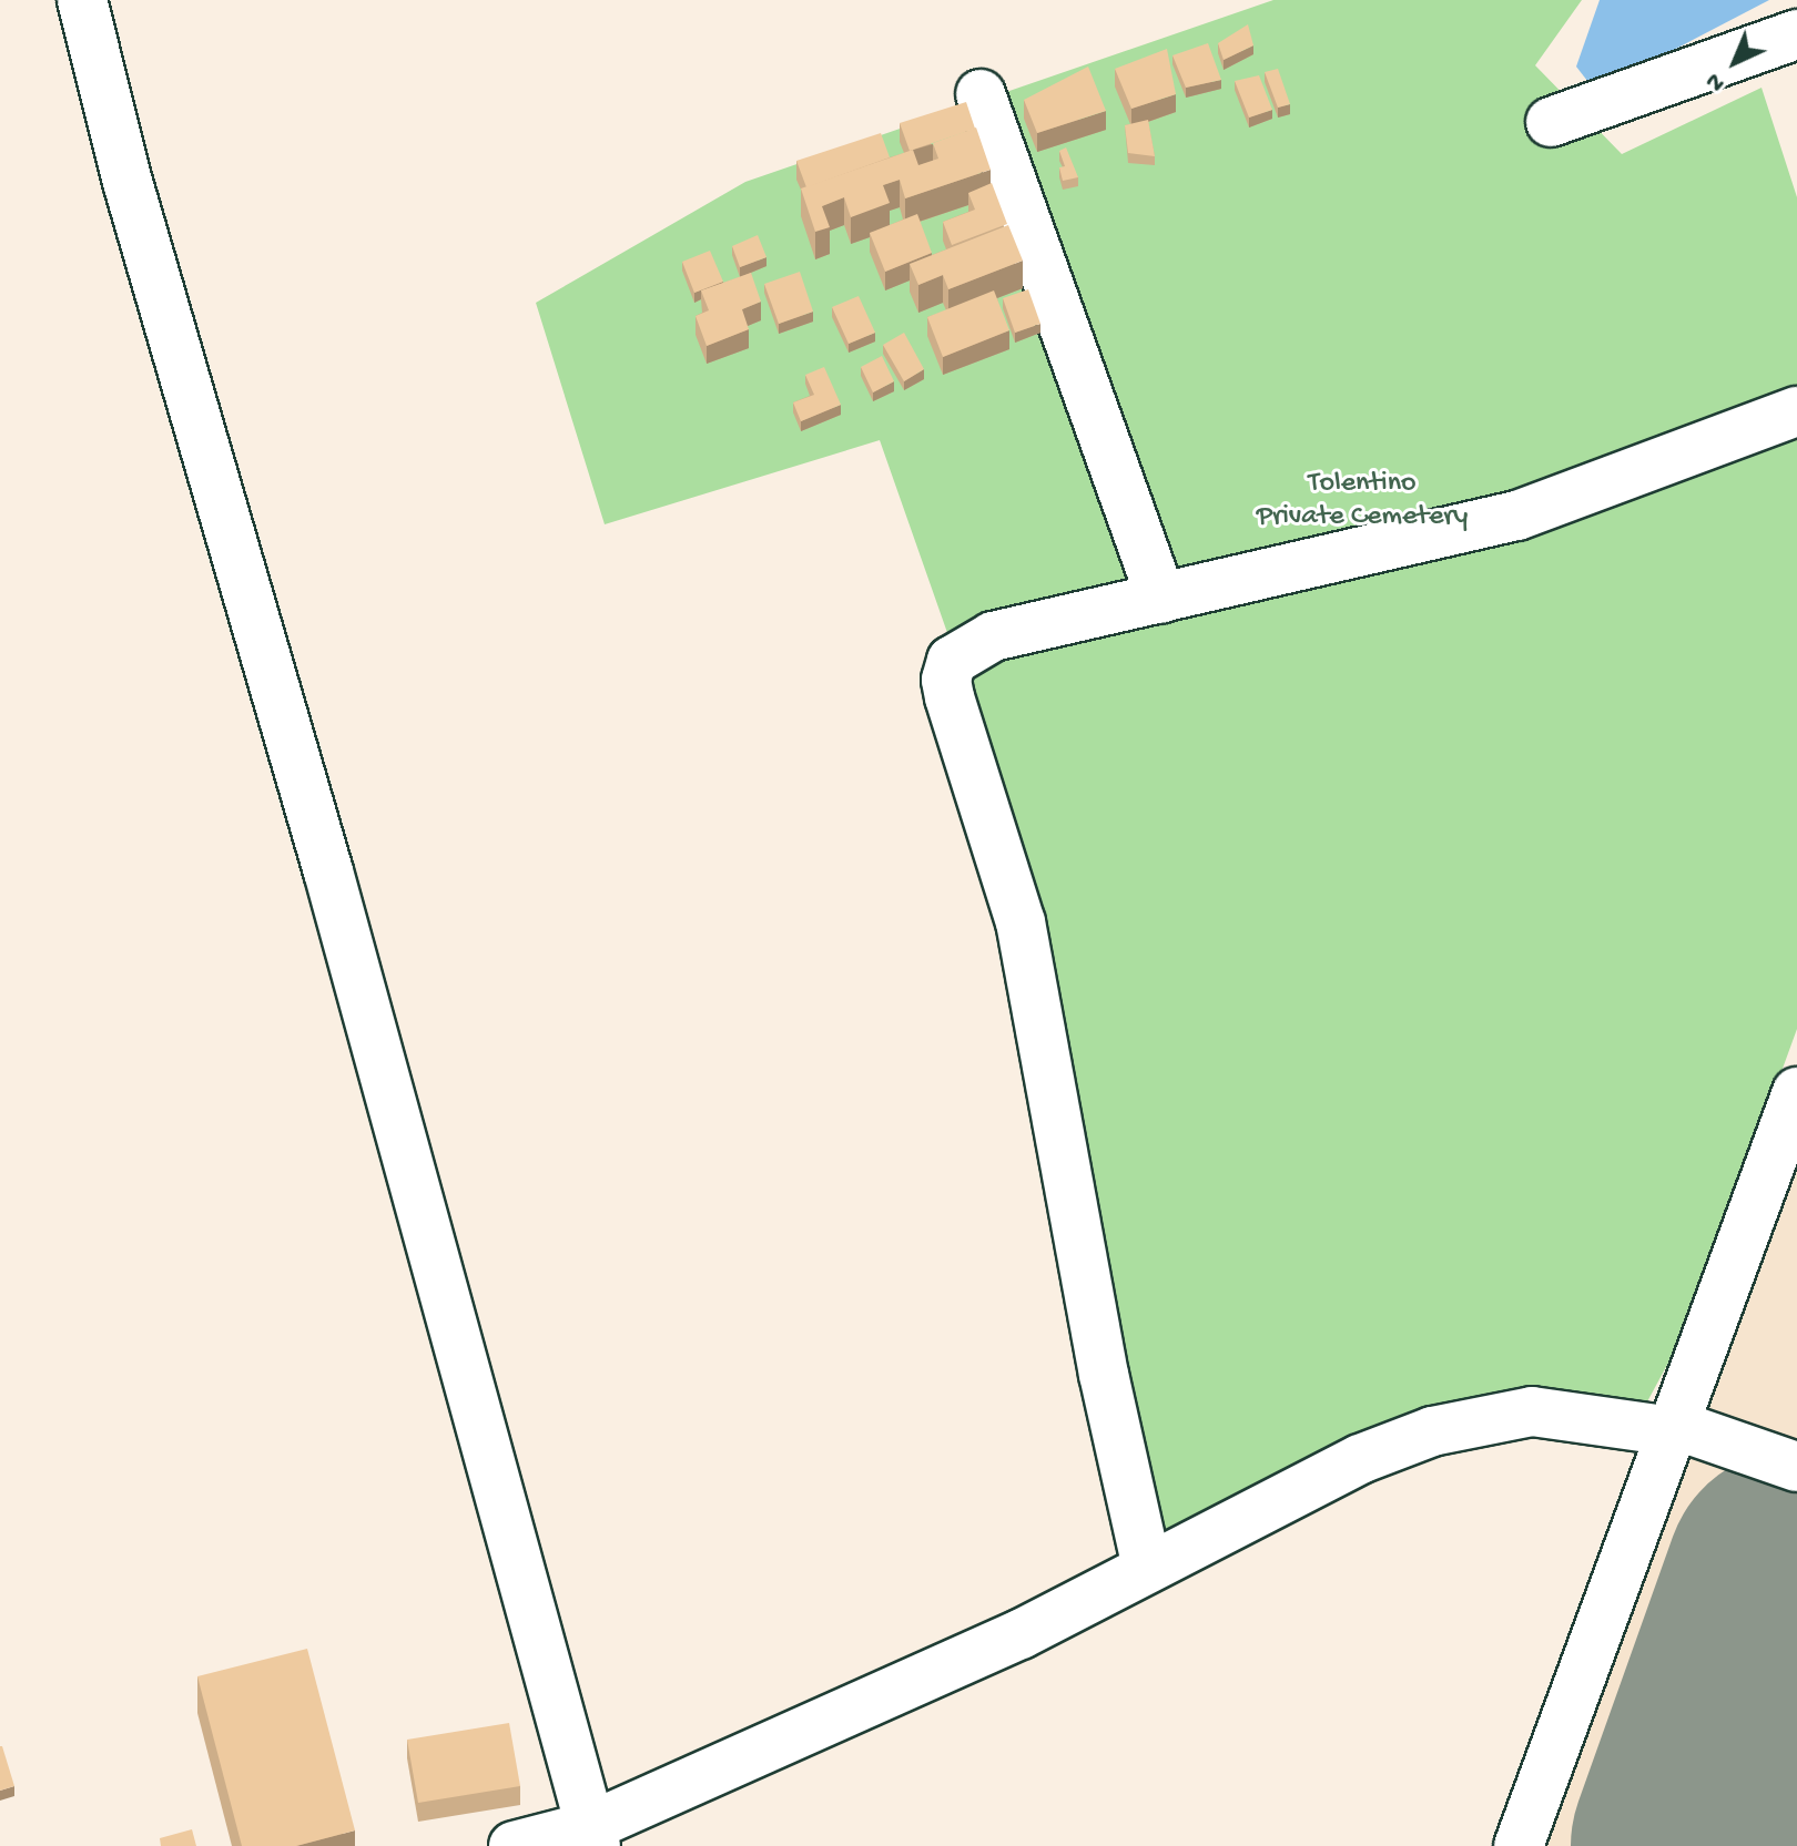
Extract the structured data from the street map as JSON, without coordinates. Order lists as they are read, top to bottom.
{
  "parks": ["Tolentino Private Cemetery"],
  "north": "bottom left"
}
